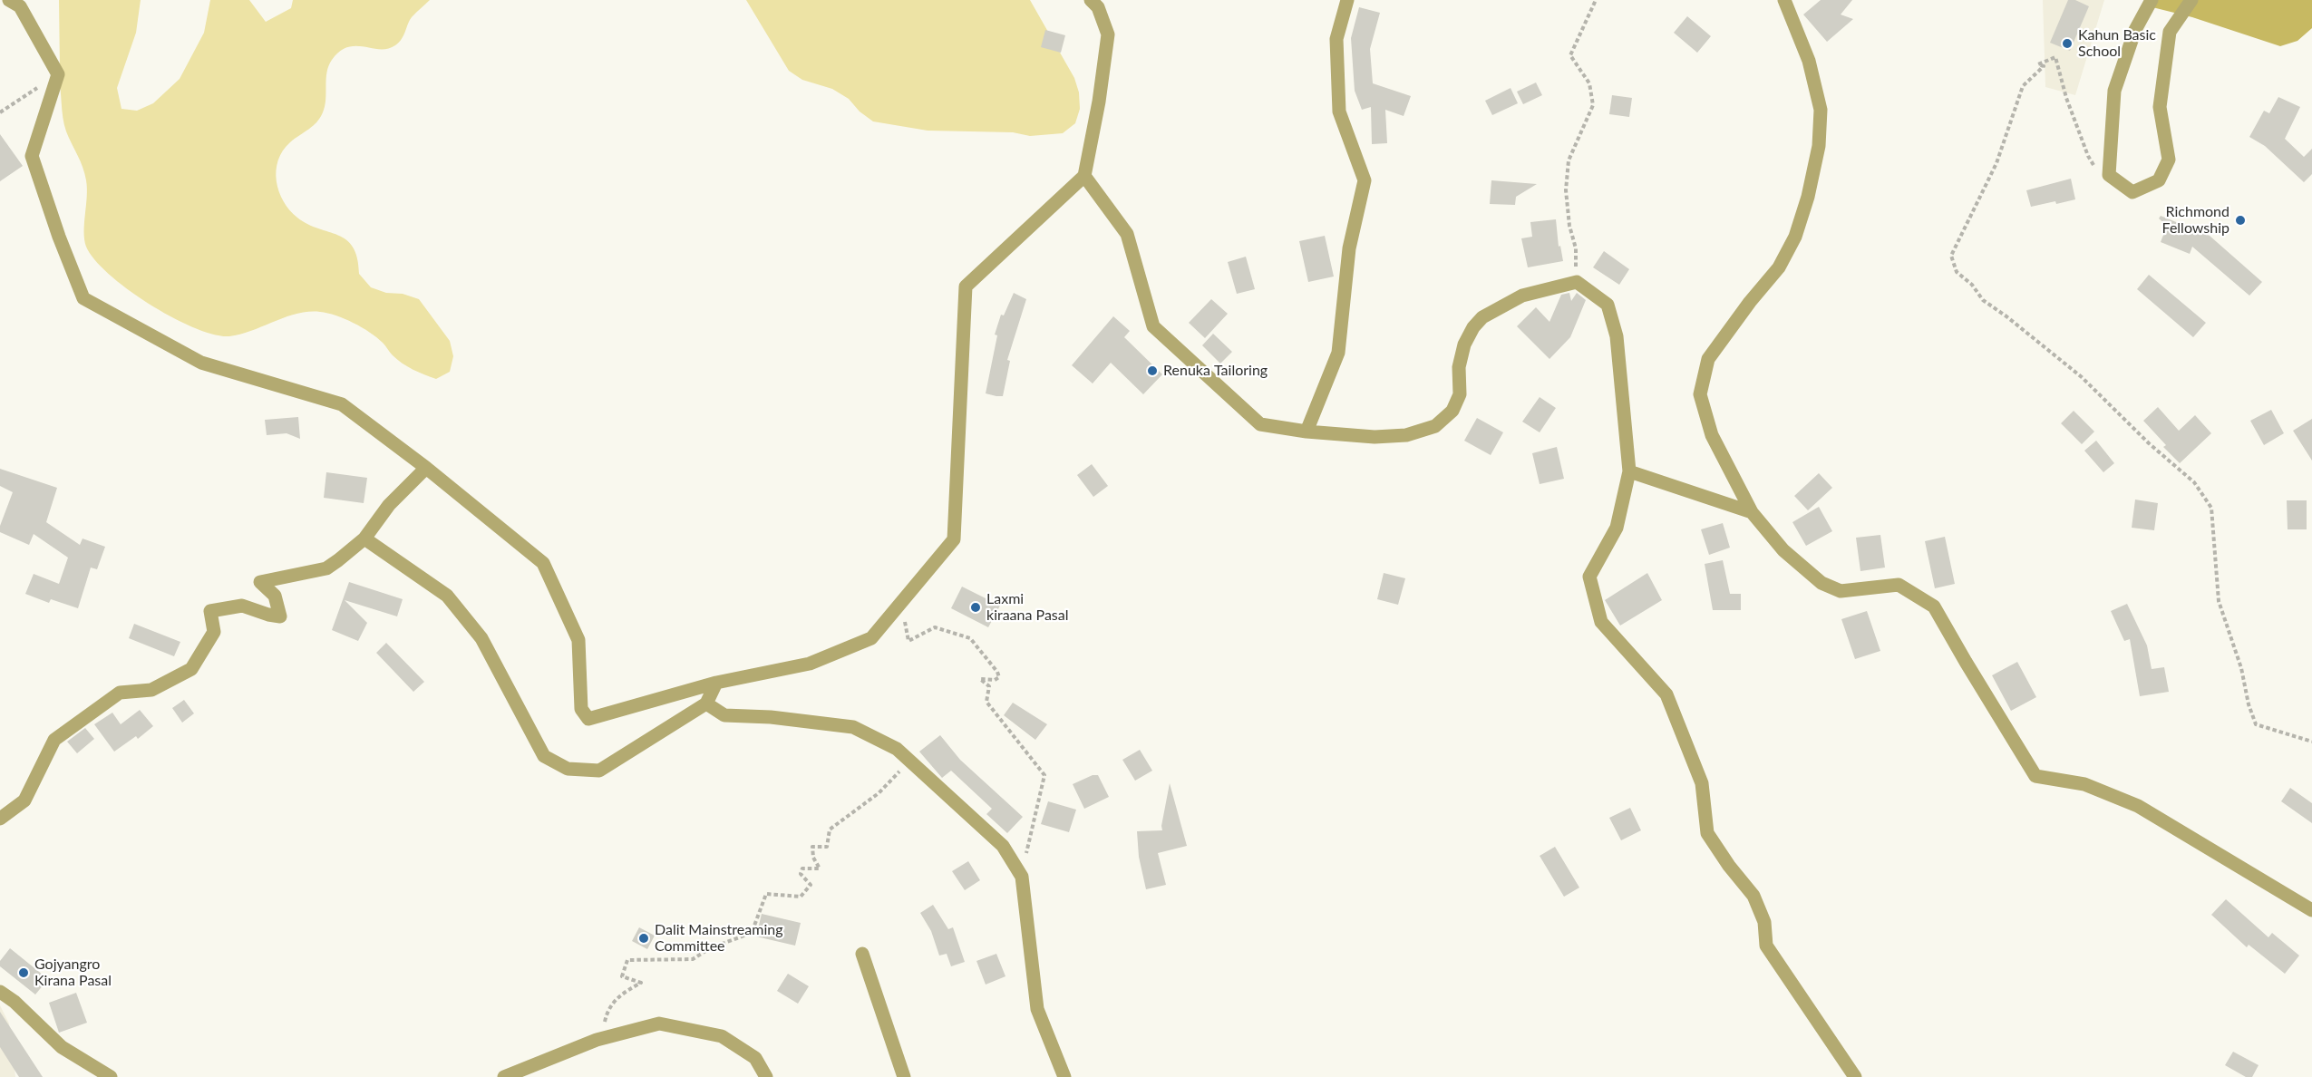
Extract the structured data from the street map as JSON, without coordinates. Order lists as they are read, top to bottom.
{
  "places": [
    "Kahun Basic School",
    "Richmond Fellowship",
    "Renuka Tailoring",
    "Laxmi kiraana Pasal",
    "Dalit Mainstreaming Committee",
    "Gojyangro Kirana Pasal"
  ]
}
